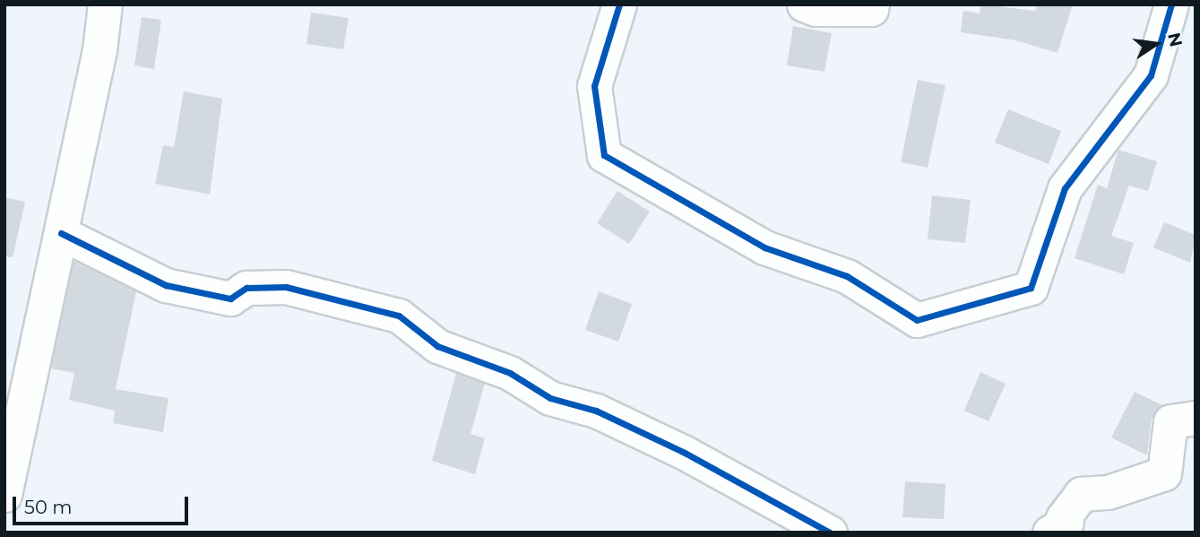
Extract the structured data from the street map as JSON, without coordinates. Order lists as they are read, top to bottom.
{
  "scale_bar": "50 m",
  "north": "right"
}
